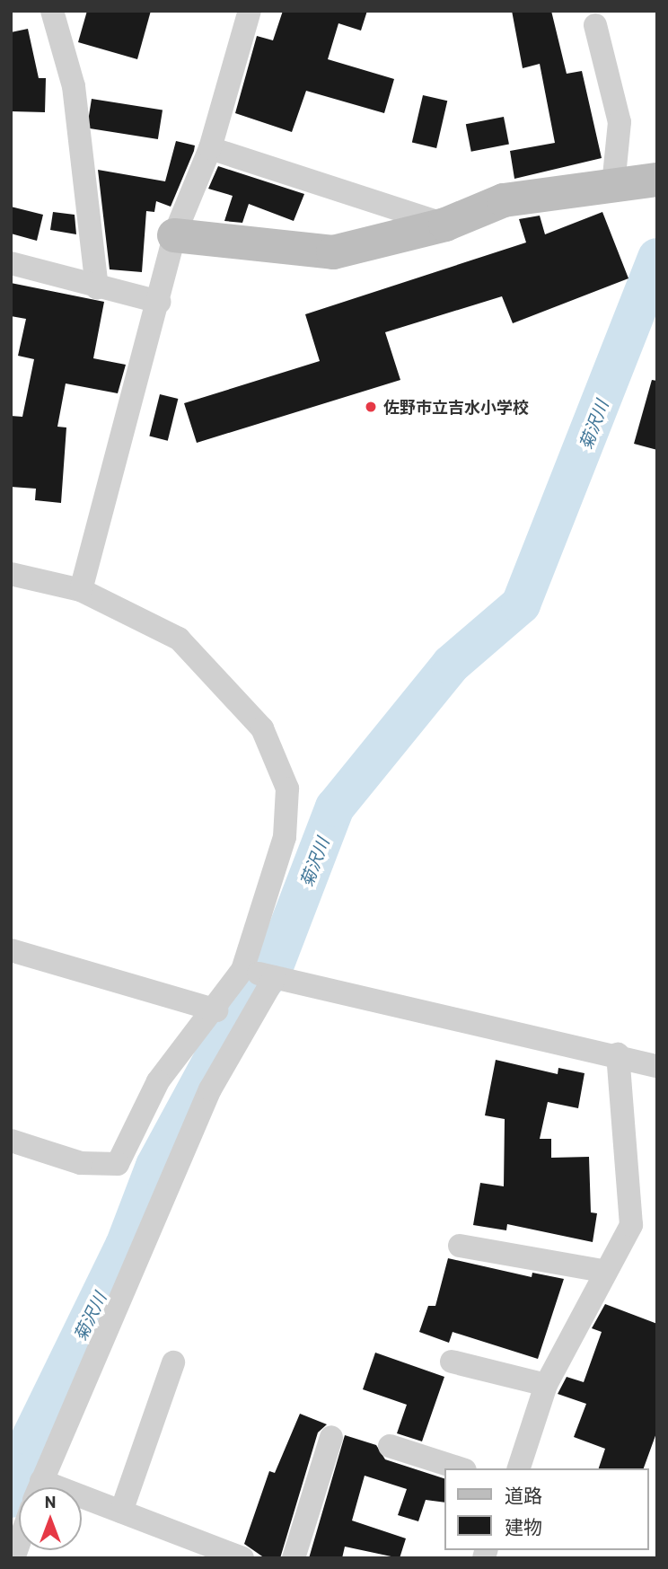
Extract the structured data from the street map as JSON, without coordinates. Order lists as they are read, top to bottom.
{
  "water": ["菊沢川"],
  "places": ["佐野市立吉水小学校"],
  "legend": ["道路", "建物"],
  "north": "top"
}
